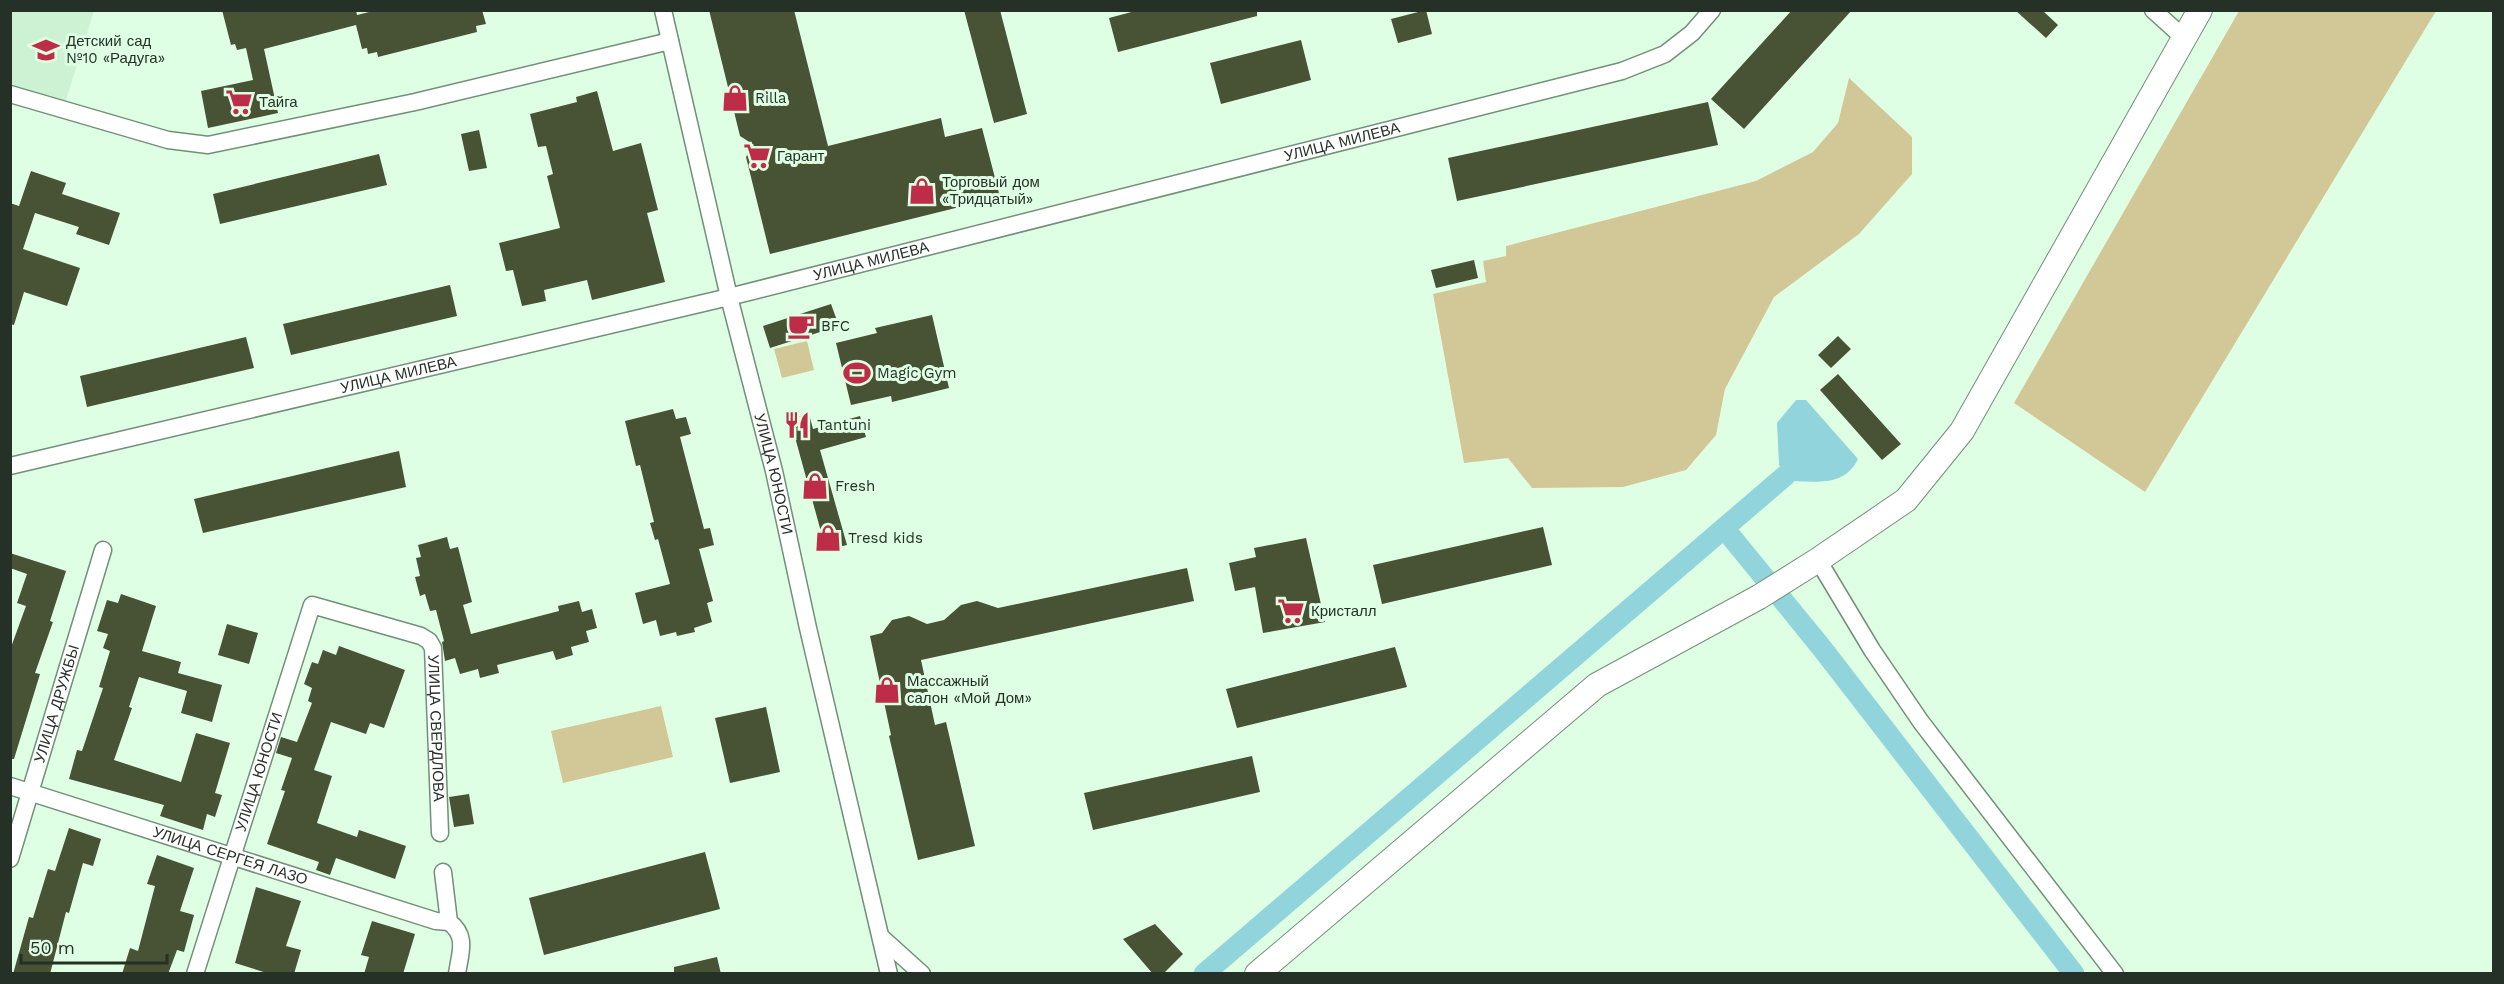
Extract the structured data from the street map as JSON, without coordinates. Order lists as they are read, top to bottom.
{
  "streets": {
    "street": [
      "УЛИЦА МИЛЕВА",
      "УЛИЦА ЮНОСТИ",
      "УЛИЦА ДРУЖБЫ",
      "УЛИЦА СВЕРДЛОВА",
      "УЛИЦА СЕРГЕЯ ЛАЗО"
    ]
  },
  "crossings": [
    ["УЛИЦА МИЛЕВА", "УЛИЦА ЮНОСТИ"],
    ["УЛИЦА ЮНОСТИ", "УЛИЦА СВЕРДЛОВА"],
    ["УЛИЦА ЮНОСТИ", "УЛИЦА СЕРГЕЯ ЛАЗО"],
    ["УЛИЦА ДРУЖБЫ", "УЛИЦА СЕРГЕЯ ЛАЗО"]
  ],
  "places": {
    "school or university": ["Детский сад №10 «Радуга»"],
    "shop": [
      "Rilla",
      "Торговый дом «Тридцатый»",
      "Fresh",
      "Tresd kids",
      "Массажный салон «Мой Дом»"
    ],
    "supermarket": ["Тайга", "Гарант", "Кристалл"],
    "cafe": ["BFC"],
    "sports": ["Magic Gym"],
    "restaurant": ["Tantuni"]
  },
  "scale_bar": "50 m"
}
